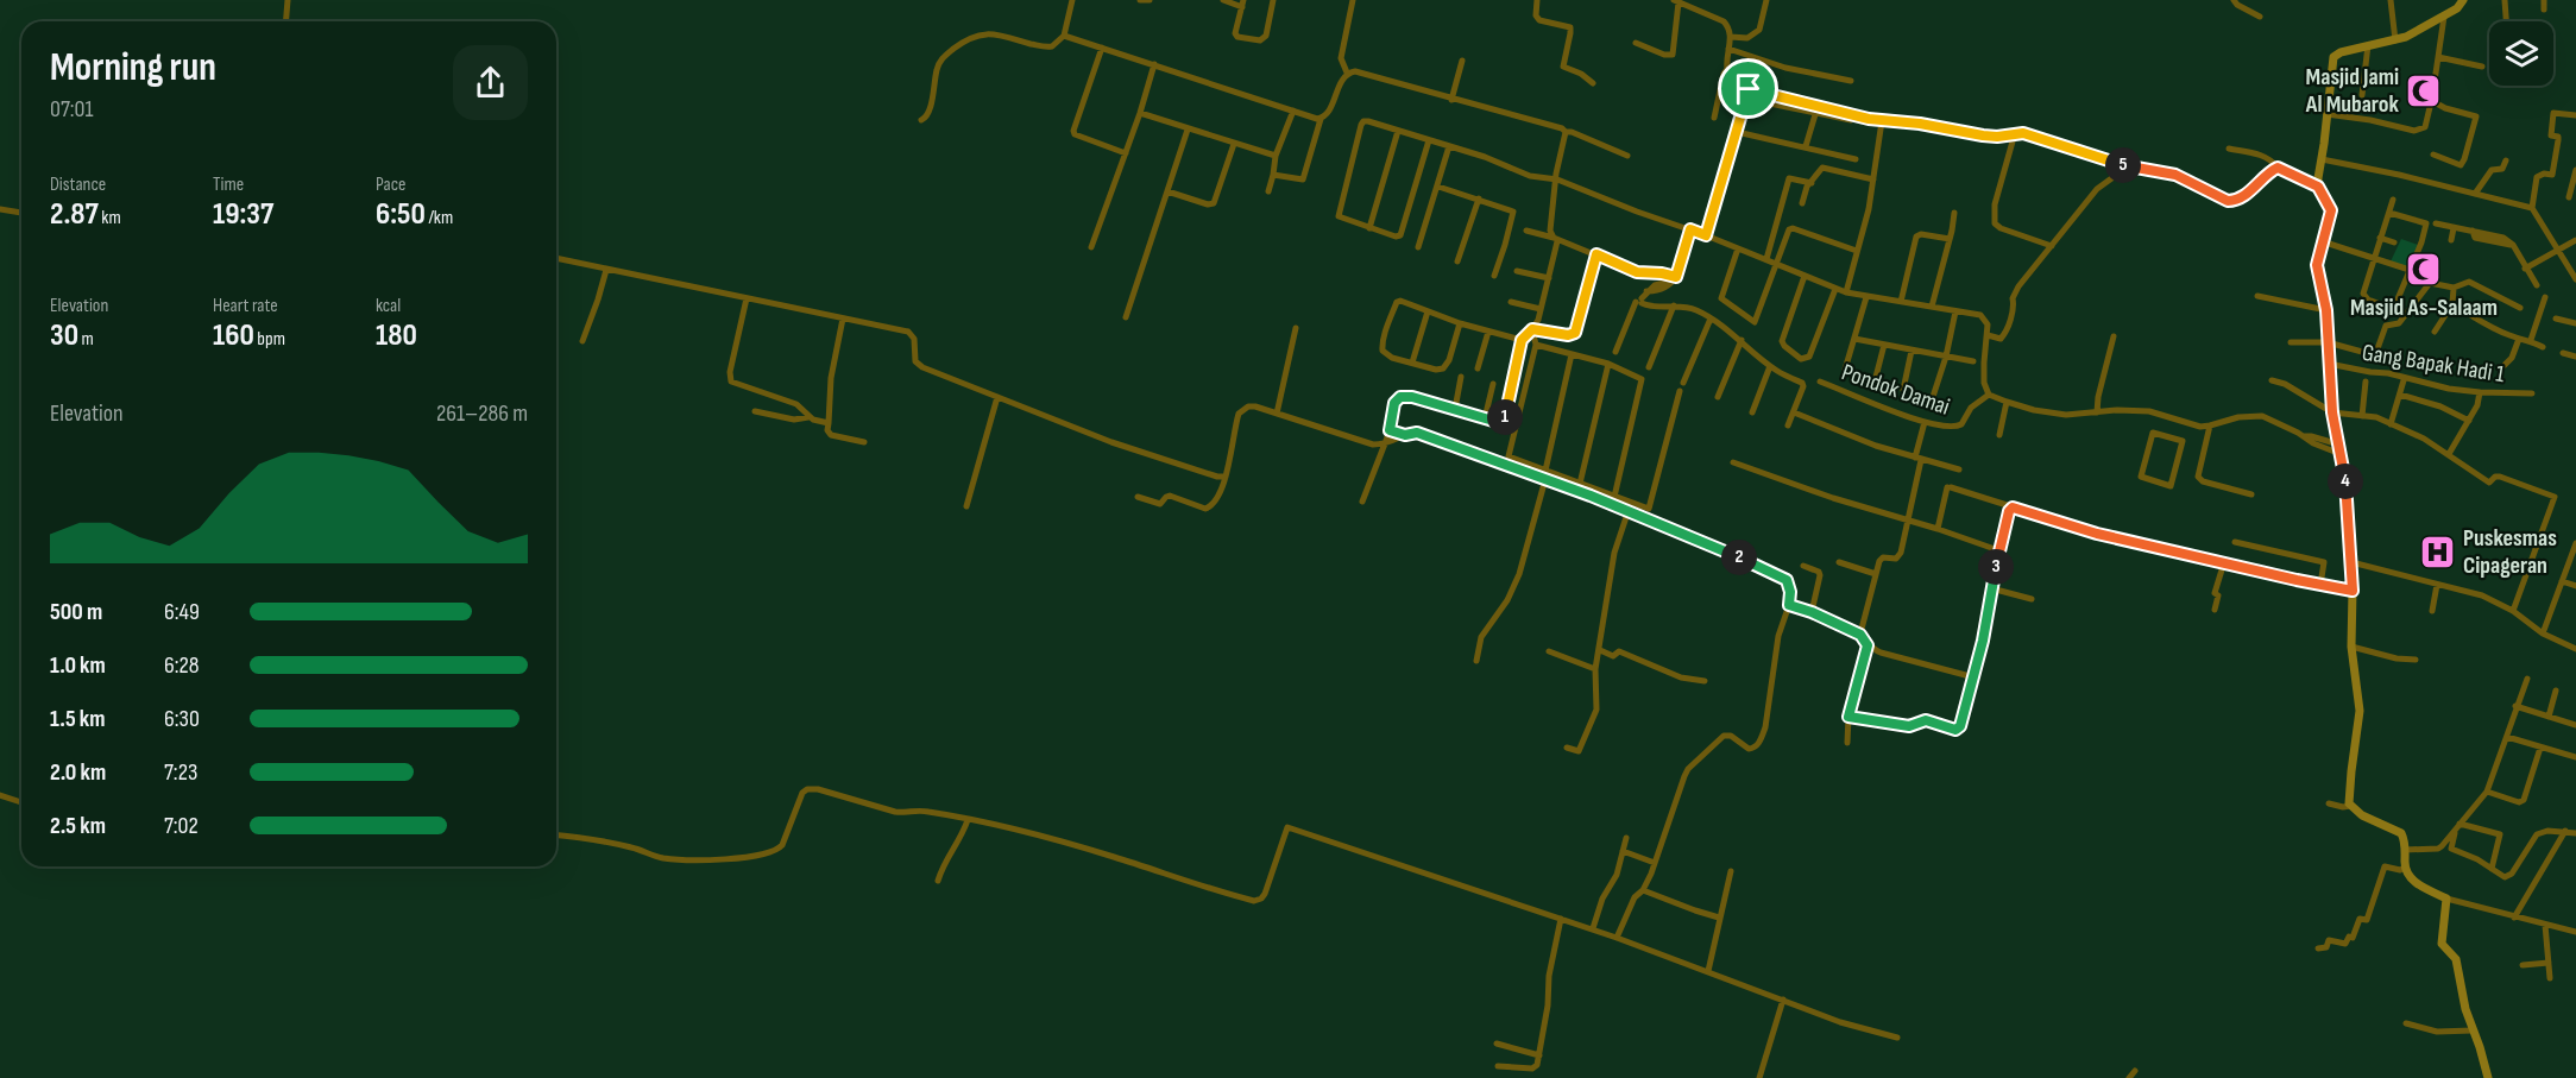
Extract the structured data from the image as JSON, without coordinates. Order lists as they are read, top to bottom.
{
  "streets": {
    "street": ["Gang Bapak Hadi 1", "Pondok Damai"]
  },
  "places": {
    "mosque": ["Masjid Jami Al Mubarok", "Masjid As-Salaam"],
    "hospital": ["Puskesmas Cipageran"]
  },
  "page": {
    "heading": ["Morning run", "07:01"],
    "stats": [
      ["Distance", "2.87 km"],
      ["Time", "19:37"],
      ["Pace", "6:50 /km"],
      ["Elevation", "30 m"],
      ["Heart rate", "160 bpm"],
      ["kcal", "180"]
    ],
    "pins": [
      "5",
      "1",
      "4",
      "2",
      "3"
    ],
    "chart": ["Elevation", "261–286 m"],
    "list": [
      {
        "name": "500 m",
        "note": "6:49"
      },
      {
        "name": "1.0 km",
        "note": "6:28"
      },
      {
        "name": "1.5 km",
        "note": "6:30"
      },
      {
        "name": "2.0 km",
        "note": "7:23"
      },
      {
        "name": "2.5 km",
        "note": "7:02"
      }
    ]
  }
}
